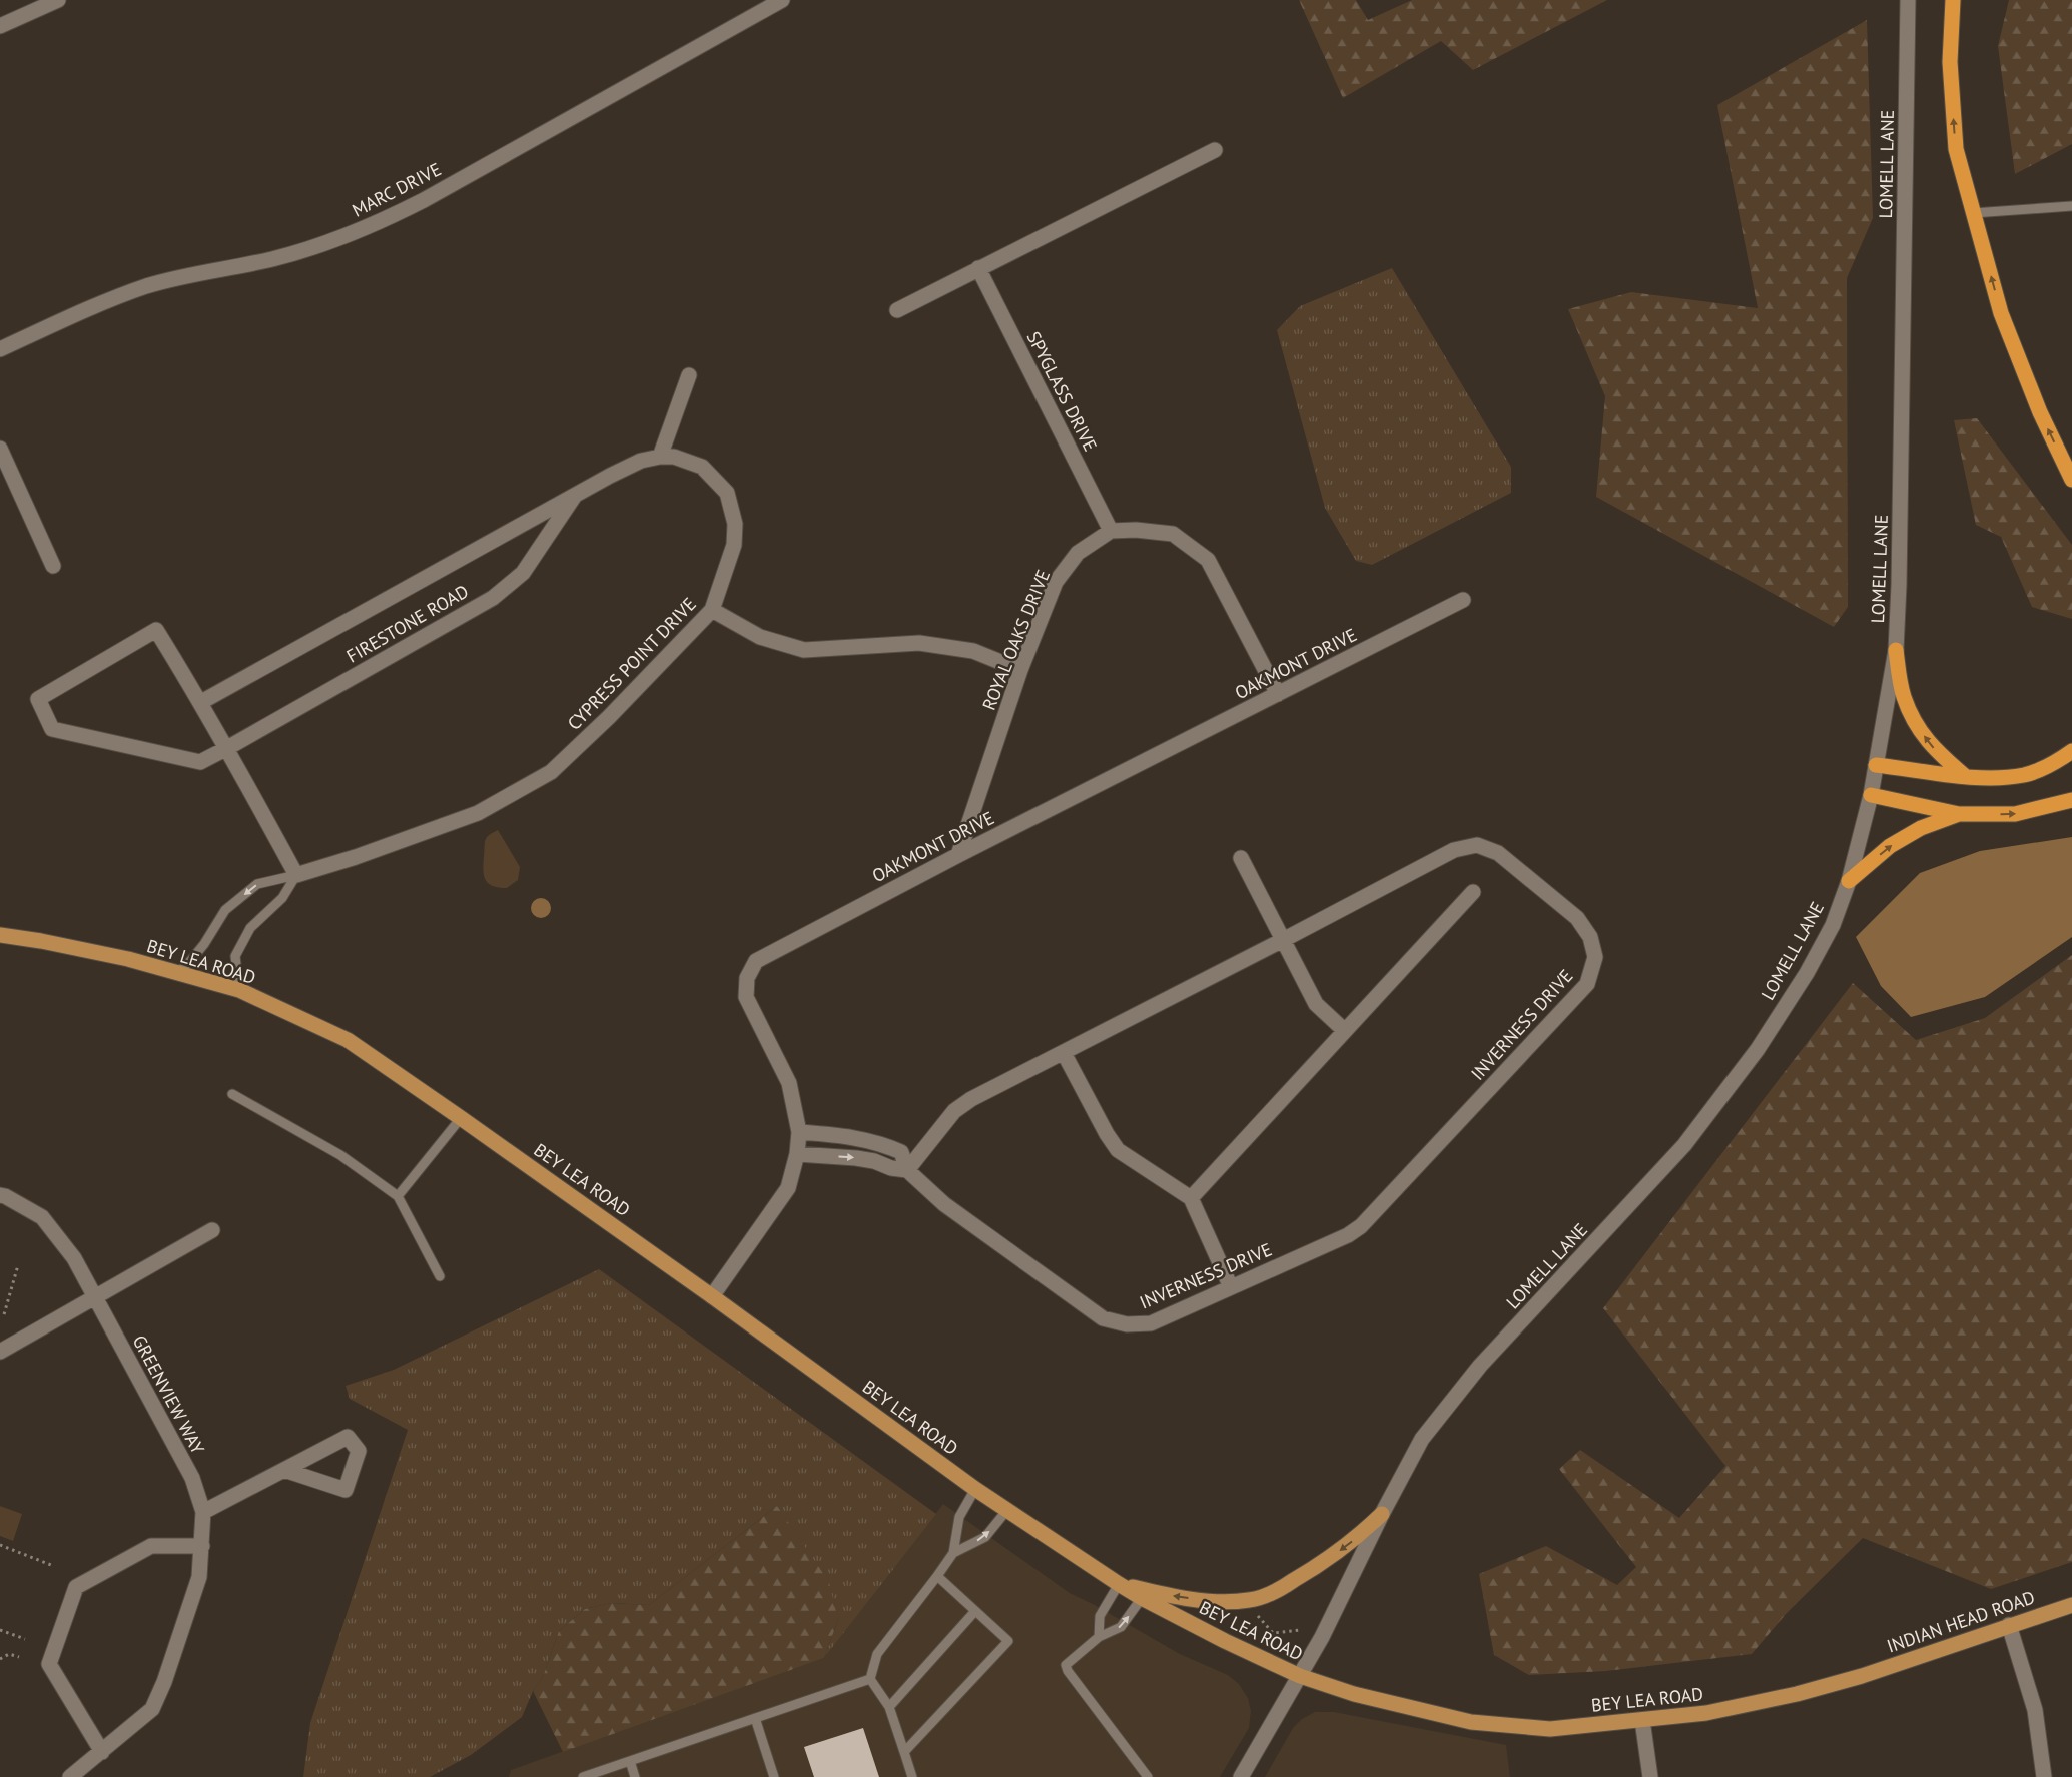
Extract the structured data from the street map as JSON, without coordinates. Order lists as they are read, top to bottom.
{
  "streets": {
    "main road": ["BEY LEA ROAD", "INDIAN HEAD ROAD"],
    "street": [
      "LOMELL LANE",
      "MARC DRIVE",
      "SPYGLASS DRIVE",
      "FIRESTONE ROAD",
      "ROYAL OAKS DRIVE",
      "CYPRESS POINT DRIVE",
      "OAKMONT DRIVE",
      "INVERNESS DRIVE",
      "GREENVIEW WAY"
    ]
  },
  "crossings": [
    ["LOMELL LANE", "BEY LEA ROAD"],
    ["SPYGLASS DRIVE", "ROYAL OAKS DRIVE"],
    ["FIRESTONE ROAD", "CYPRESS POINT DRIVE"],
    ["ROYAL OAKS DRIVE", "OAKMONT DRIVE"],
    ["OAKMONT DRIVE", "BEY LEA ROAD"],
    ["OAKMONT DRIVE", "INVERNESS DRIVE"],
    ["BEY LEA ROAD", "INDIAN HEAD ROAD"]
  ]
}
